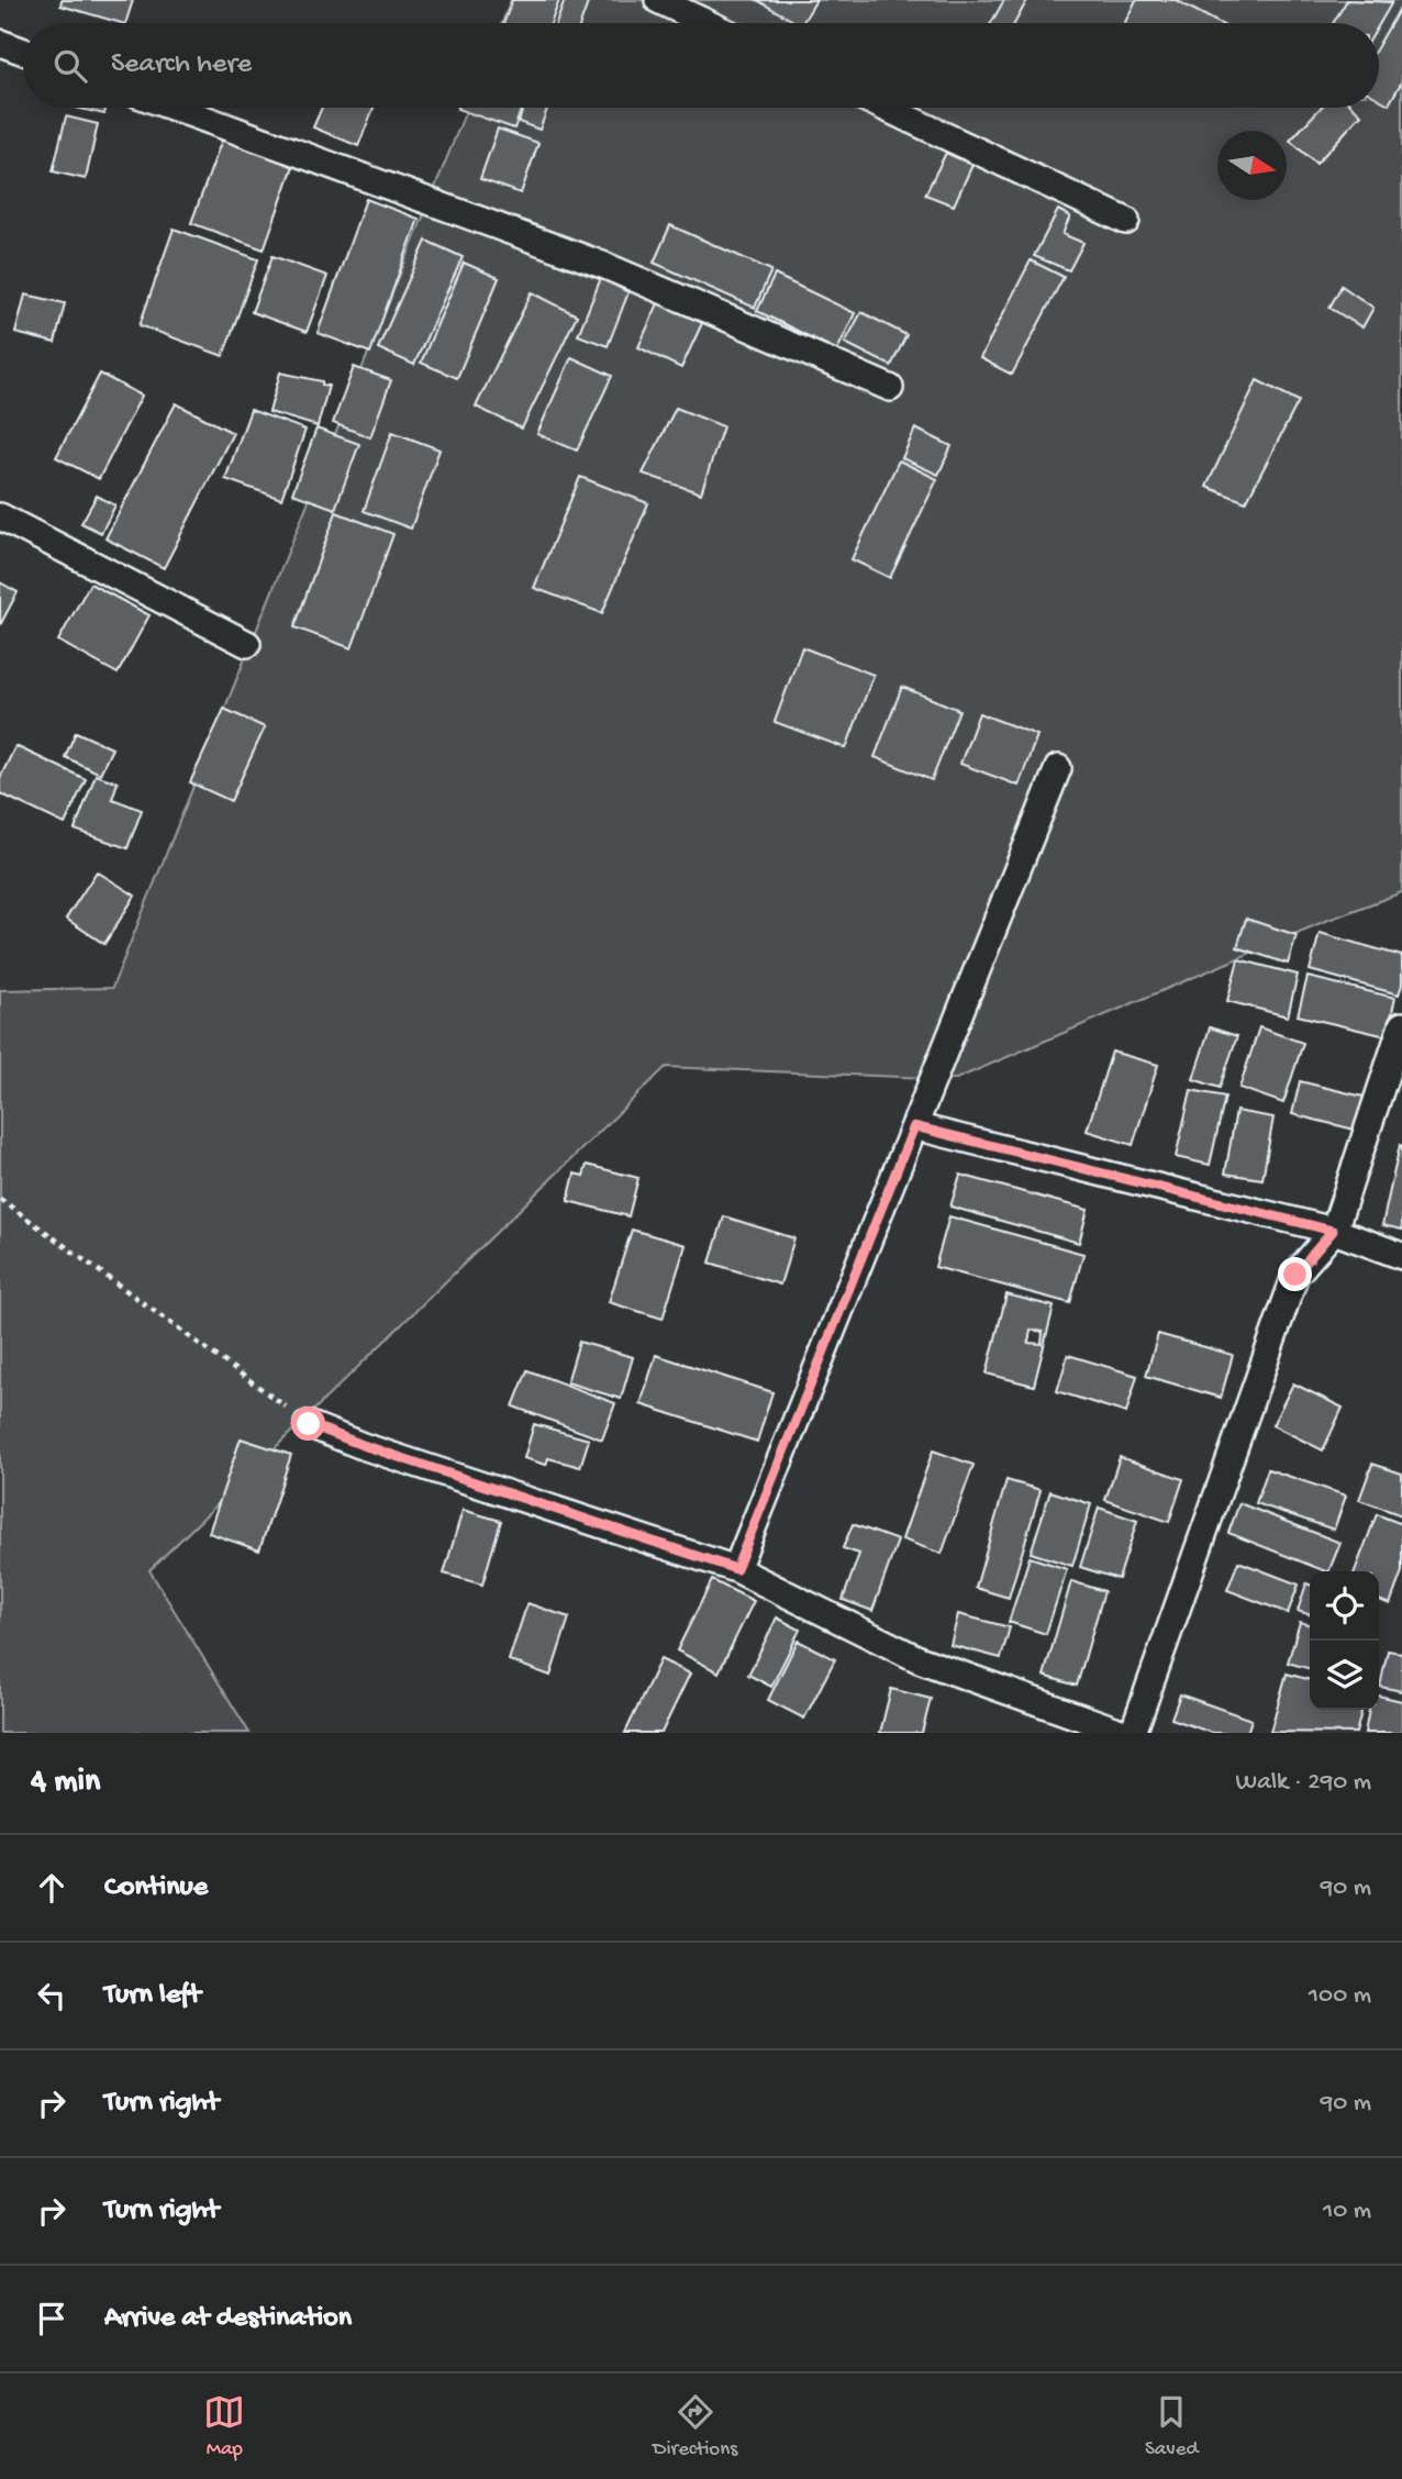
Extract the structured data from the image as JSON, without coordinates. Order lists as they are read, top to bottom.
{
  "north": "right",
  "page": {
    "search": "Search here",
    "heading": ["4 min", "Walk · 290 m"],
    "list": [
      ["Continue", "90 m"],
      ["Turn left", "100 m"],
      ["Turn right", "90 m"],
      ["Turn right", "10 m"],
      "Arrive at destination"
    ],
    "nav": ["Map", "Directions", "Saved"]
  }
}
